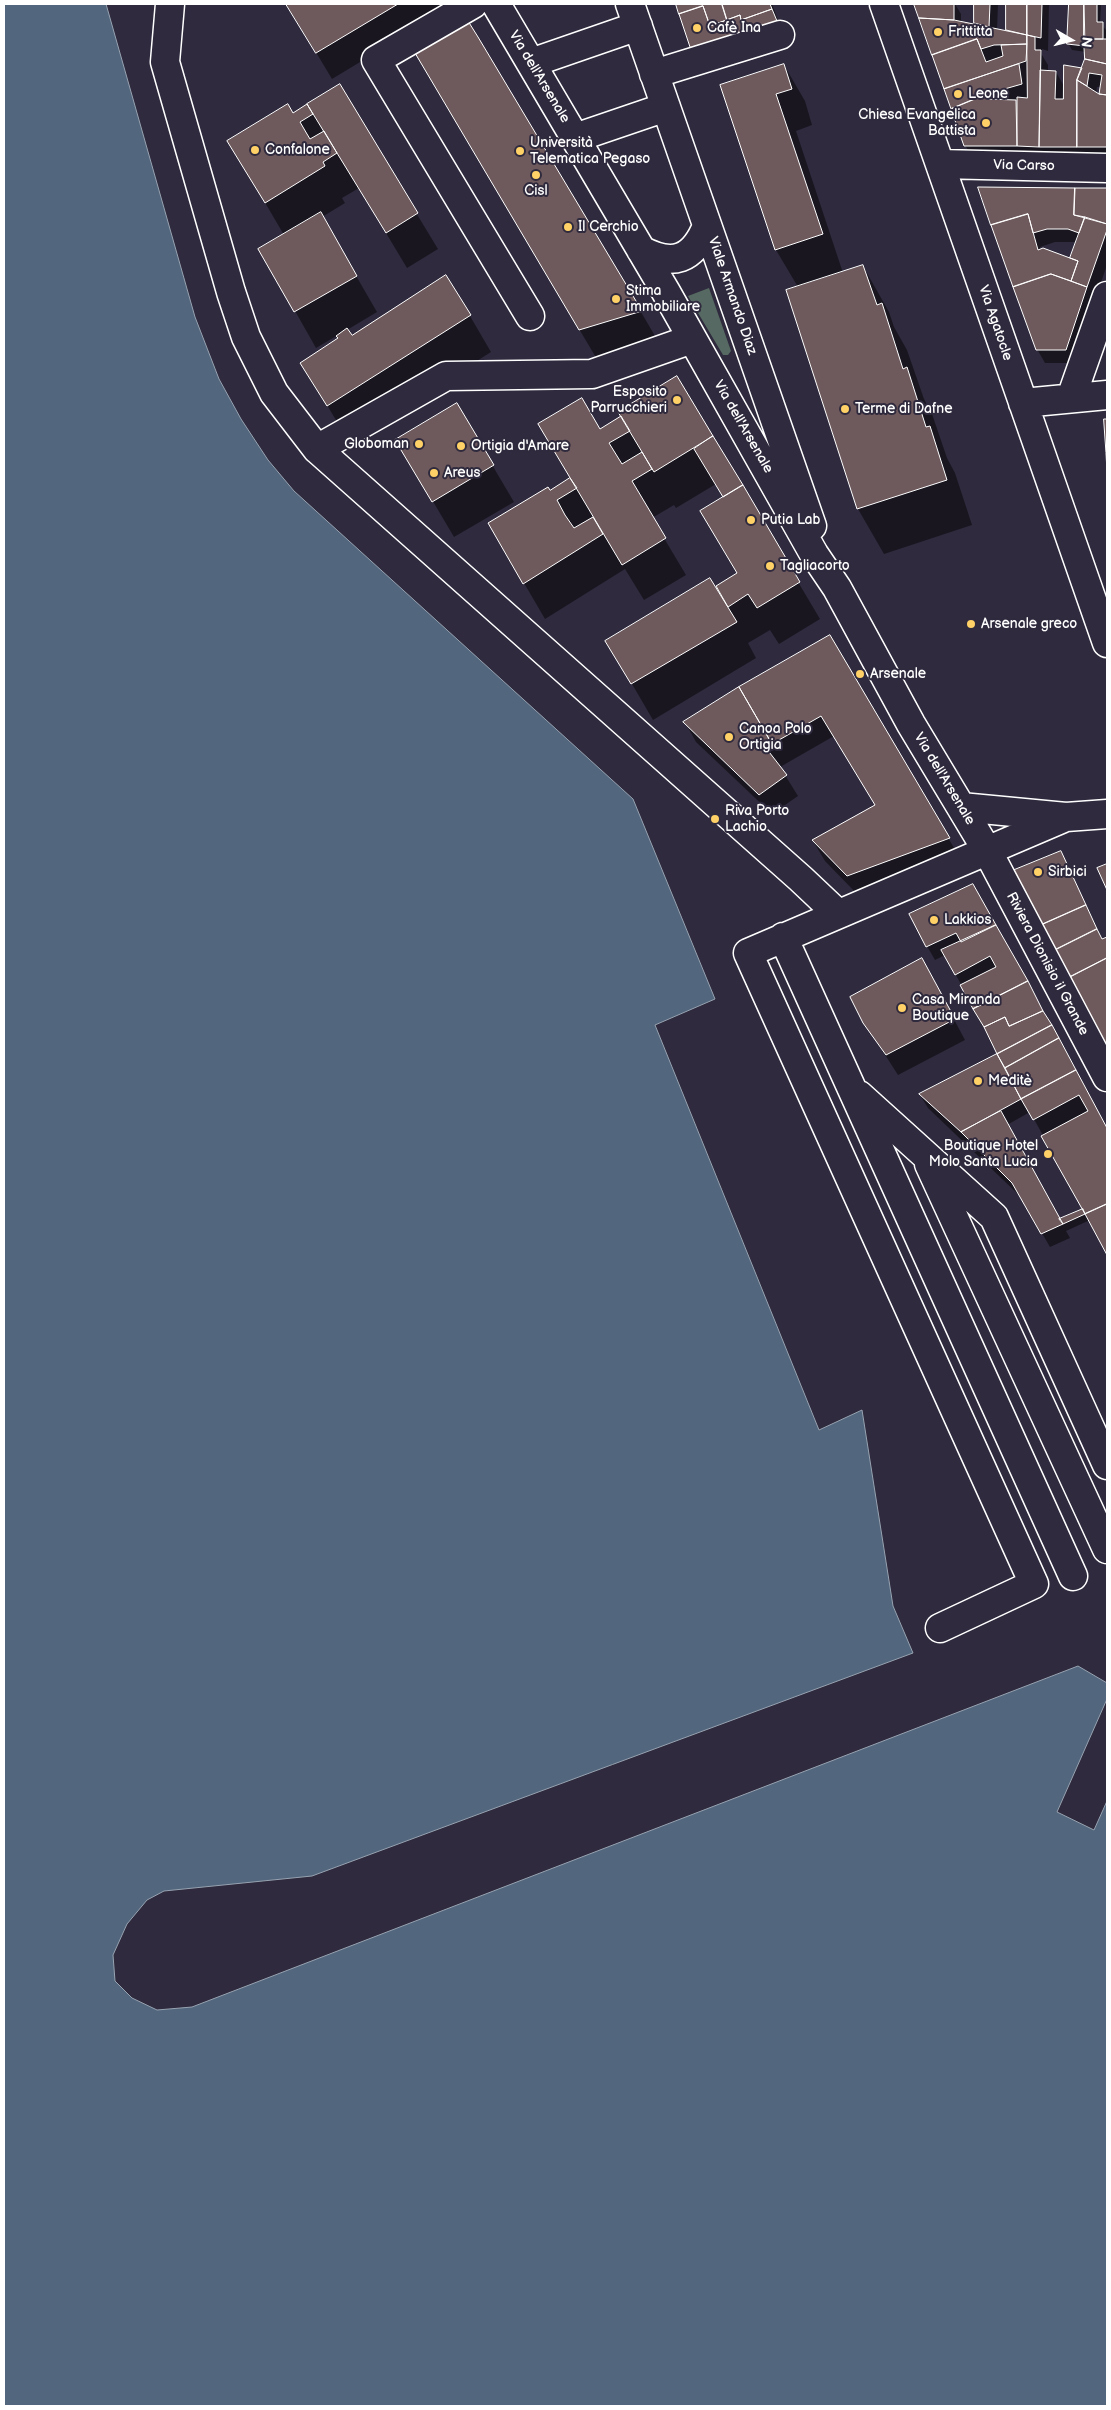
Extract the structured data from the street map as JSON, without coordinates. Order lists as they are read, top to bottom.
{
  "streets": {
    "street": [
      "Via dell'Arsenale",
      "Via Carso",
      "Viale Armando Diaz",
      "Via Agatocle",
      "Riviera Dionisio il Grande"
    ]
  },
  "crossings": [
    ["Via dell'Arsenale", "Viale Armando Diaz"],
    ["Via dell'Arsenale", "Riviera Dionisio il Grande"],
    ["Via Carso", "Via Agatocle"]
  ],
  "places": [
    "Cafè Ina",
    "Frittitta",
    "Leone",
    "Chiesa Evangelica Battista",
    "Confalone",
    "Università Telematica Pegaso",
    "Cisl",
    "Il Cerchio",
    "Stima Immobiliare",
    "Esposito Parrucchieri",
    "Terme di Dafne",
    "Globoman",
    "Ortigia d'Amare",
    "Areus",
    "Putia Lab",
    "Tagliacorto",
    "Arsenale greco",
    "Arsenale",
    "Canoa Polo Ortigia",
    "Riva Porto Lachio",
    "Sirbici",
    "Lakkios",
    "Casa Miranda Boutique",
    "Meditè",
    "Boutique Hotel Molo Santa Lucia"
  ],
  "north": "right"
}
